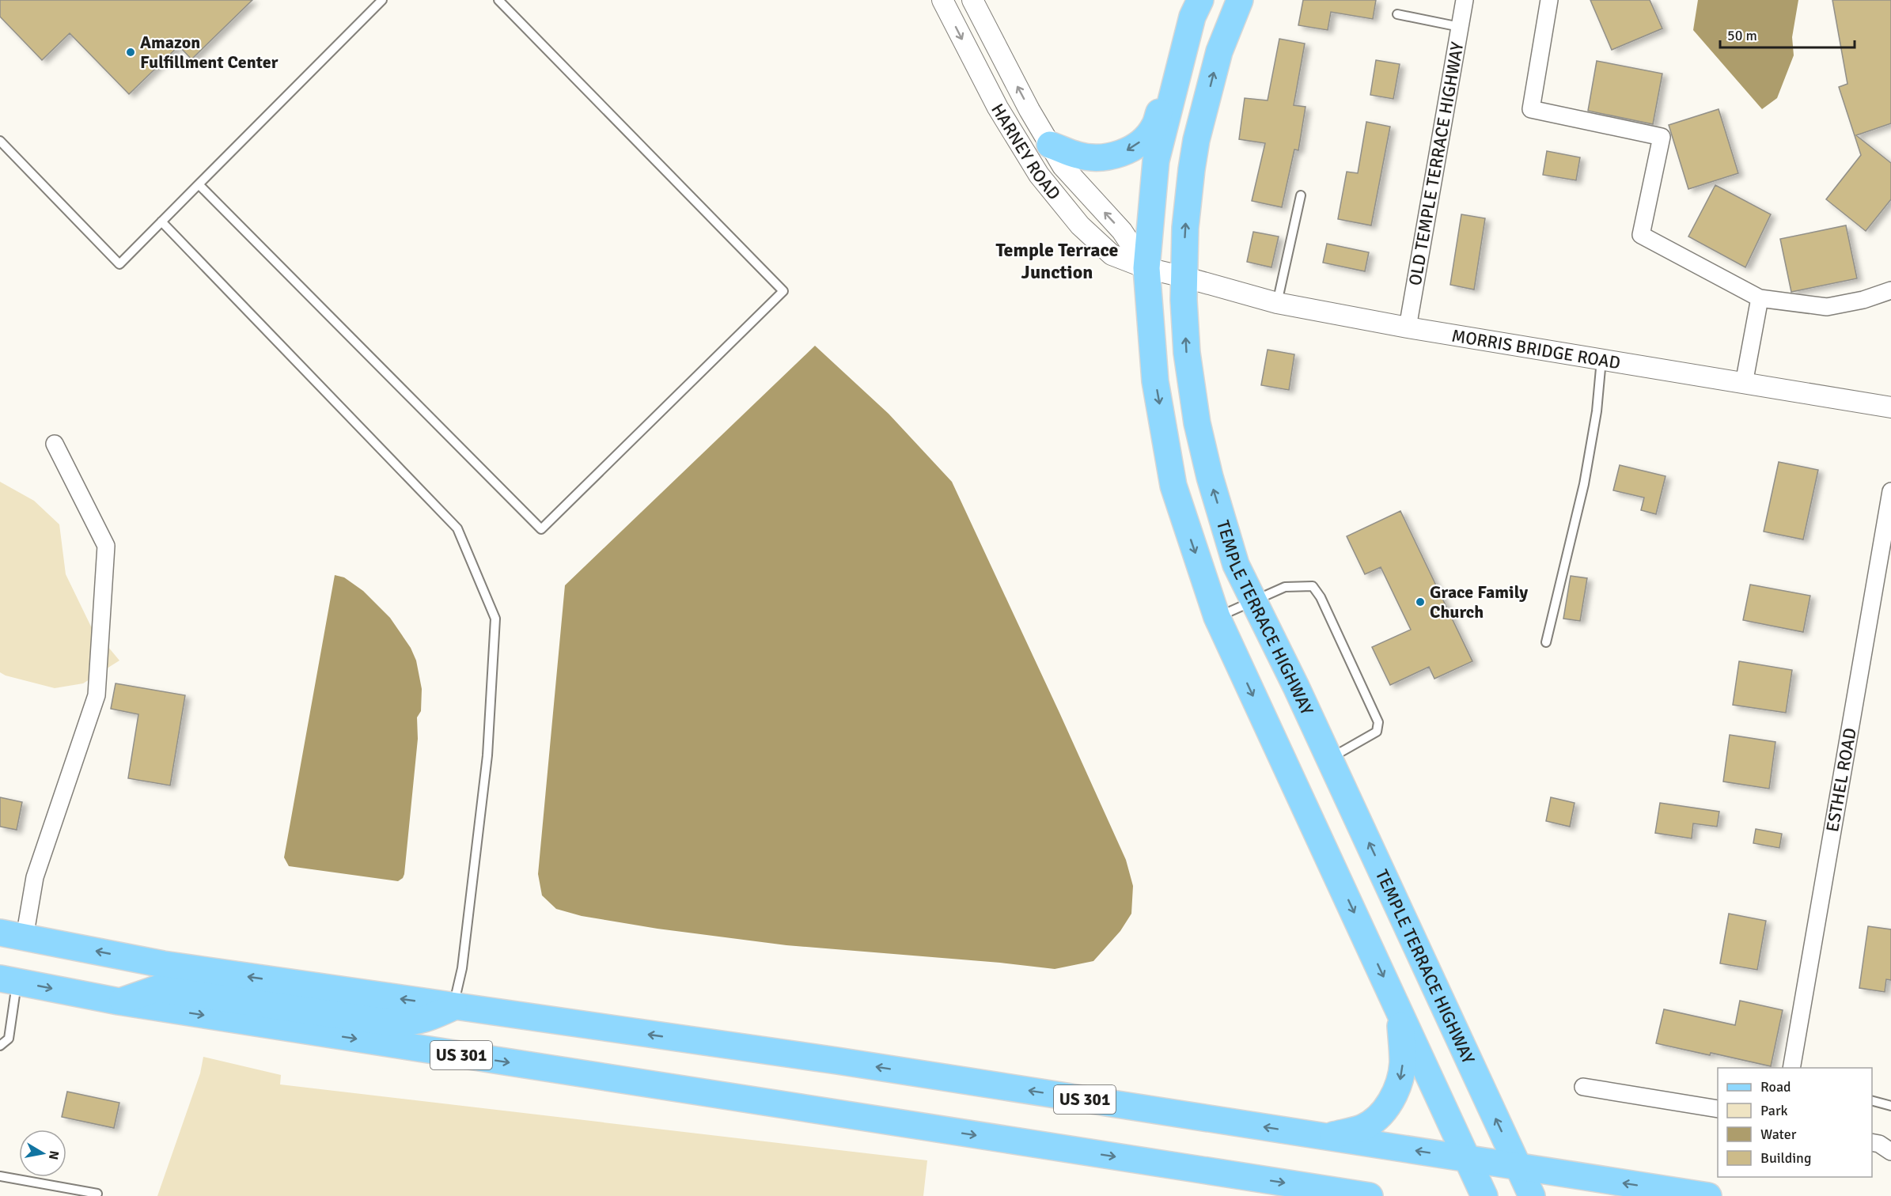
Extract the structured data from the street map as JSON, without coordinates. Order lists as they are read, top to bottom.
{
  "streets": {
    "main road": ["TEMPLE TERRACE HIGHWAY", "US 301"],
    "street": [
      "HARNEY ROAD",
      "OLD TEMPLE TERRACE HIGHWAY",
      "MORRIS BRIDGE ROAD",
      "ESTHEL ROAD"
    ]
  },
  "crossings": [
    ["HARNEY ROAD", "MORRIS BRIDGE ROAD"],
    ["HARNEY ROAD", "TEMPLE TERRACE HIGHWAY"],
    ["OLD TEMPLE TERRACE HIGHWAY", "MORRIS BRIDGE ROAD"],
    ["MORRIS BRIDGE ROAD", "TEMPLE TERRACE HIGHWAY"],
    ["TEMPLE TERRACE HIGHWAY", "US 301"]
  ],
  "districts": ["Temple Terrace Junction"],
  "places": ["Amazon Fulfillment Center", "Grace Family Church"],
  "legend": [
    "Road",
    "Park",
    "Water",
    "Building"
  ],
  "scale_bar": "50 m",
  "north": "right"
}
